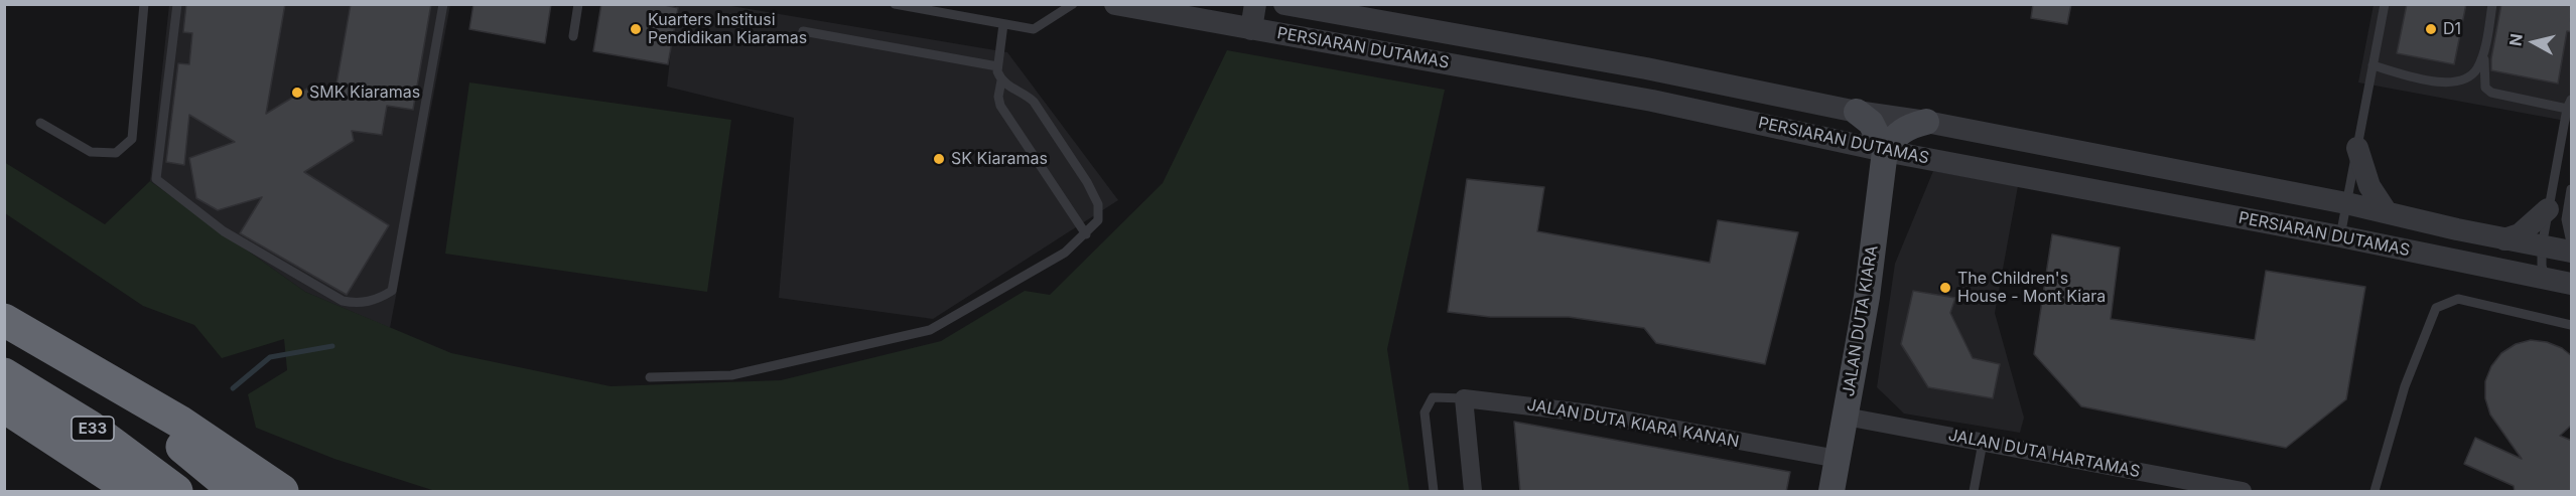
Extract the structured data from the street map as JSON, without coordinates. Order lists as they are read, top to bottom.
{
  "streets": {
    "highway": ["E33"],
    "main road": ["JALAN DUTA KIARA"],
    "street": ["PERSIARAN DUTAMAS", "JALAN DUTA KIARA KANAN", "JALAN DUTA HARTAMAS"]
  },
  "crossings": [
    ["PERSIARAN DUTAMAS", "JALAN DUTA KIARA"],
    ["JALAN DUTA KIARA", "JALAN DUTA KIARA KANAN"],
    ["JALAN DUTA KIARA", "JALAN DUTA HARTAMAS"]
  ],
  "places": [
    "Kuarters Institusi Pendidikan Kiaramas",
    "D1",
    "SMK Kiaramas",
    "SK Kiaramas",
    "The Children's House - Mont Kiara"
  ],
  "north": "left"
}
